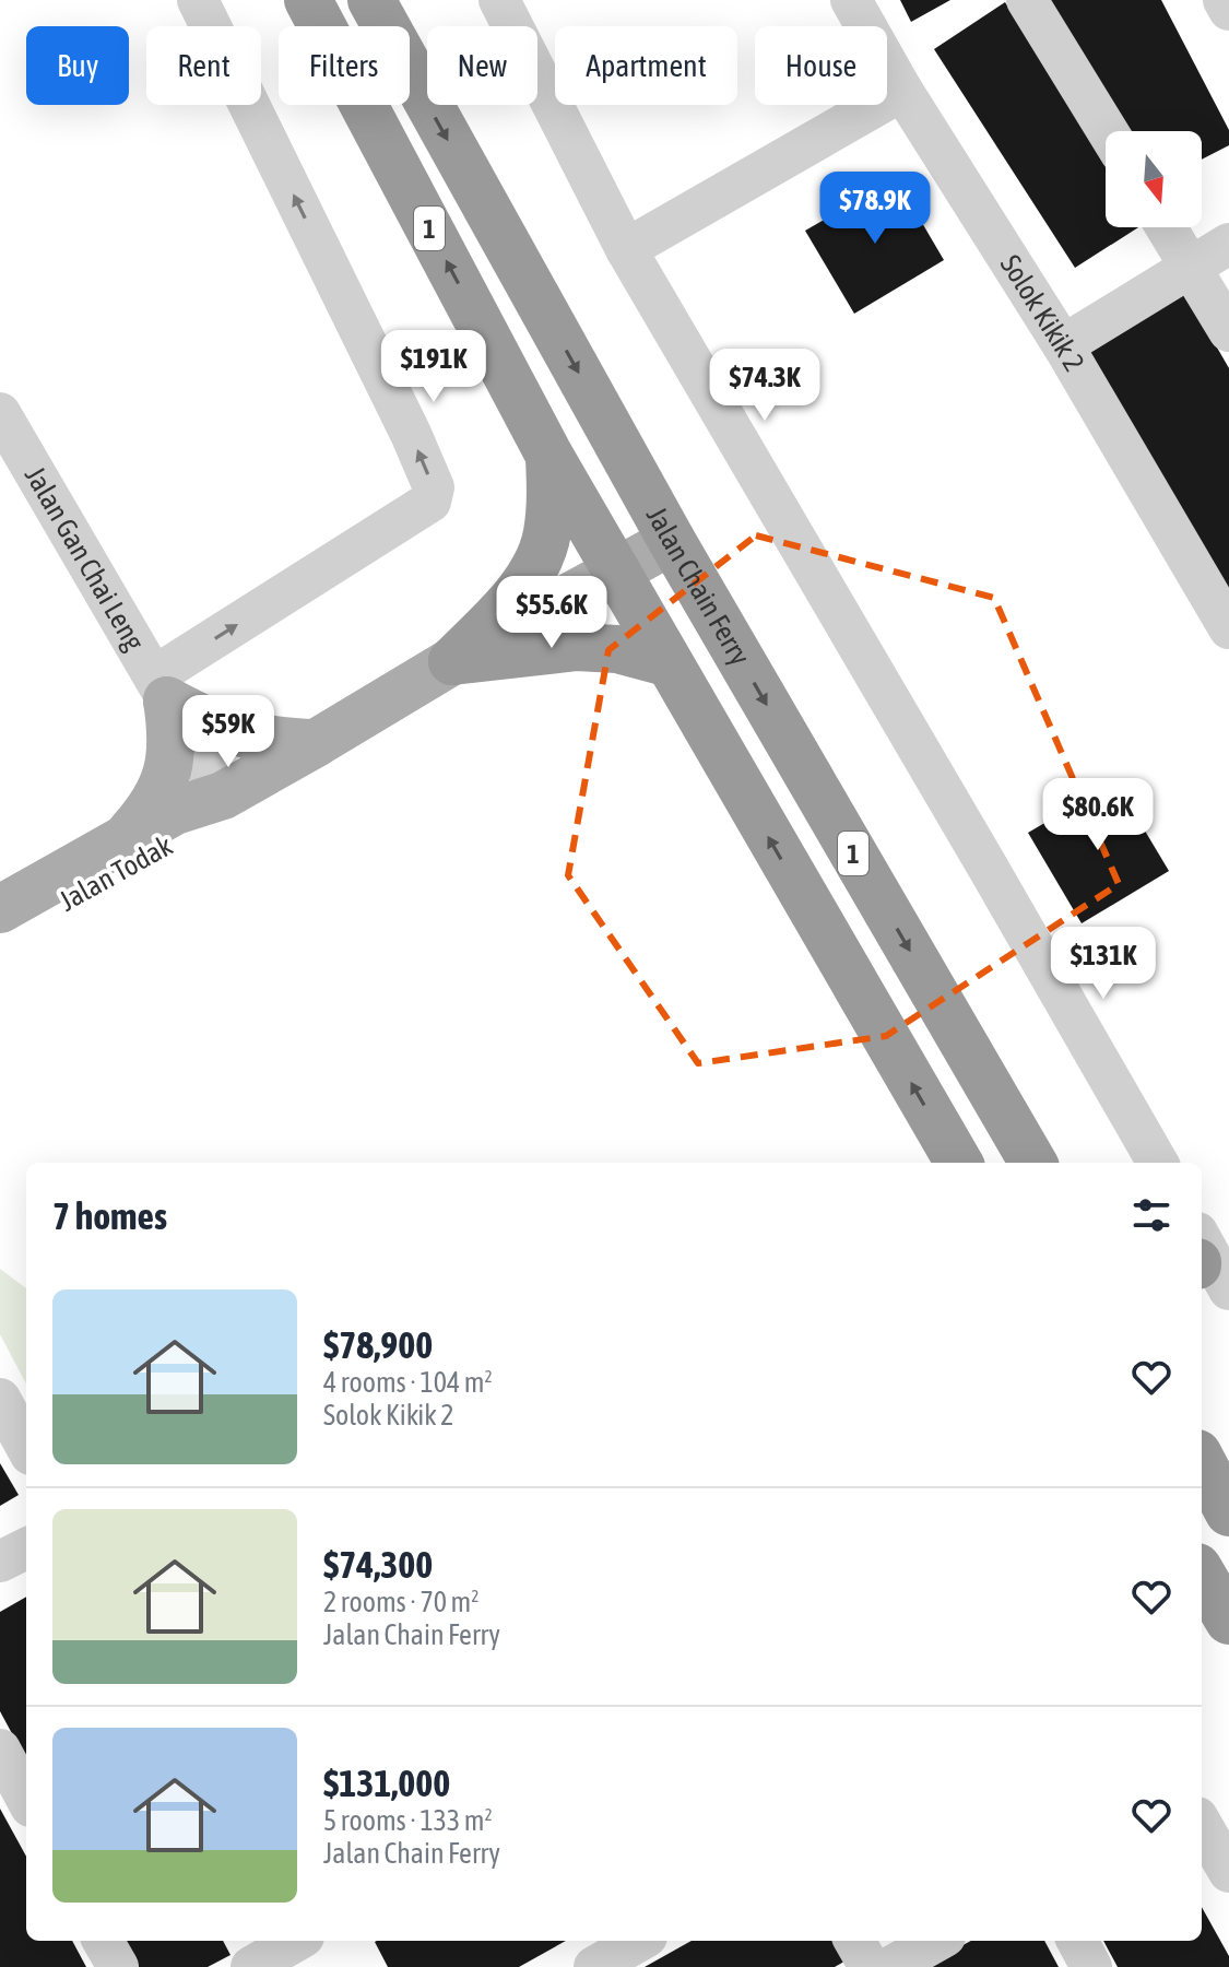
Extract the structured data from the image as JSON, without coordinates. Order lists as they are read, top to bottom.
{
  "streets": {
    "highway": ["1", "Jalan Chain Ferry"],
    "main road": ["Jalan Todak"],
    "street": ["Solok Kikik 2", "Jalan Gan Chai Leng"]
  },
  "crossings": [
    ["1", "Jalan Todak"],
    ["Jalan Gan Chai Leng", "Jalan Todak"],
    ["Jalan Chain Ferry", "Jalan Todak"]
  ],
  "north": "bottom",
  "page": {
    "chip": [
      "Buy",
      "Rent",
      "Filters",
      "New",
      "Apartment",
      "House"
    ],
    "price": [
      "$78.9K",
      "$191K",
      "$74.3K",
      "$55.6K",
      "$59K",
      "$80.6K",
      "$131K"
    ],
    "heading": "7 homes",
    "list": [
      {
        "name": "$78,900",
        "note": "4 rooms · 104 m² · Solok Kikik 2"
      },
      {
        "name": "$74,300",
        "note": "2 rooms · 70 m² · Jalan Chain Ferry"
      },
      {
        "name": "$131,000",
        "note": "5 rooms · 133 m² · Jalan Chain Ferry"
      }
    ]
  }
}
